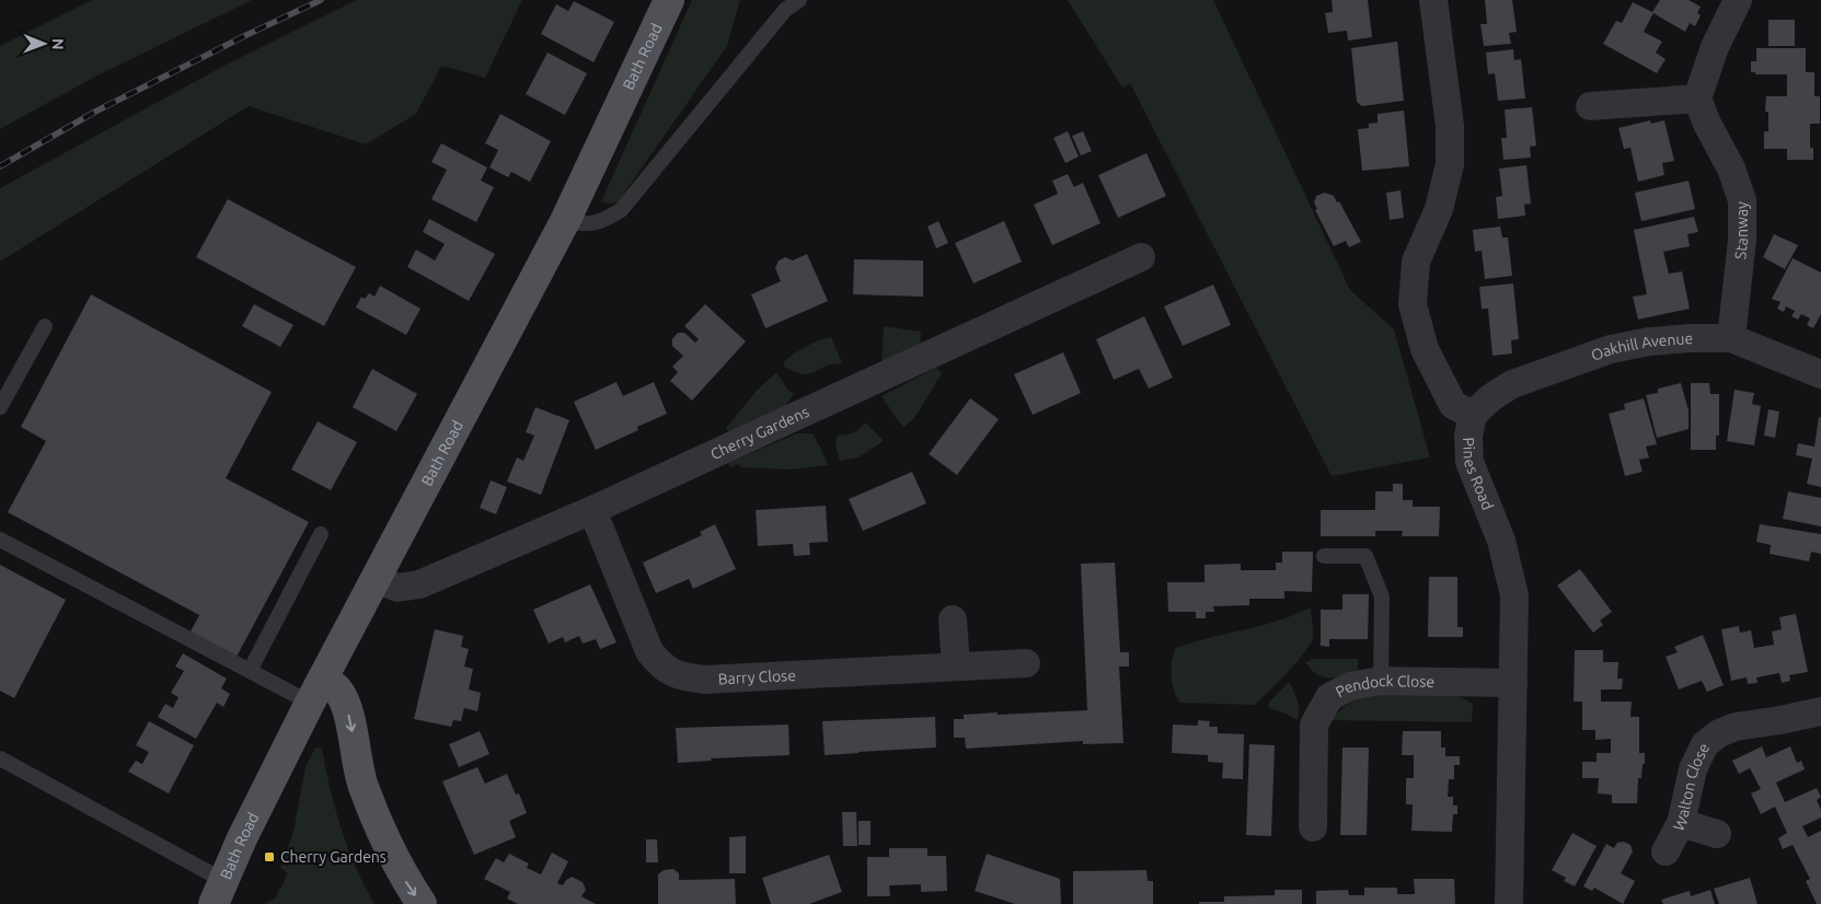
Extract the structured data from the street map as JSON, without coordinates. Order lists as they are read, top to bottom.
{
  "streets": {
    "main road": ["Bath Road"],
    "street": [
      "Stanway",
      "Oakhill Avenue",
      "Cherry Gardens",
      "Pines Road",
      "Barry Close",
      "Pendock Close",
      "Walton Close"
    ]
  },
  "crossings": [
    ["Bath Road", "Cherry Gardens"],
    ["Stanway", "Oakhill Avenue"],
    ["Oakhill Avenue", "Pines Road"],
    ["Cherry Gardens", "Barry Close"],
    ["Pines Road", "Pendock Close"]
  ],
  "places": {
    "transit": ["Cherry Gardens"]
  },
  "north": "right"
}
